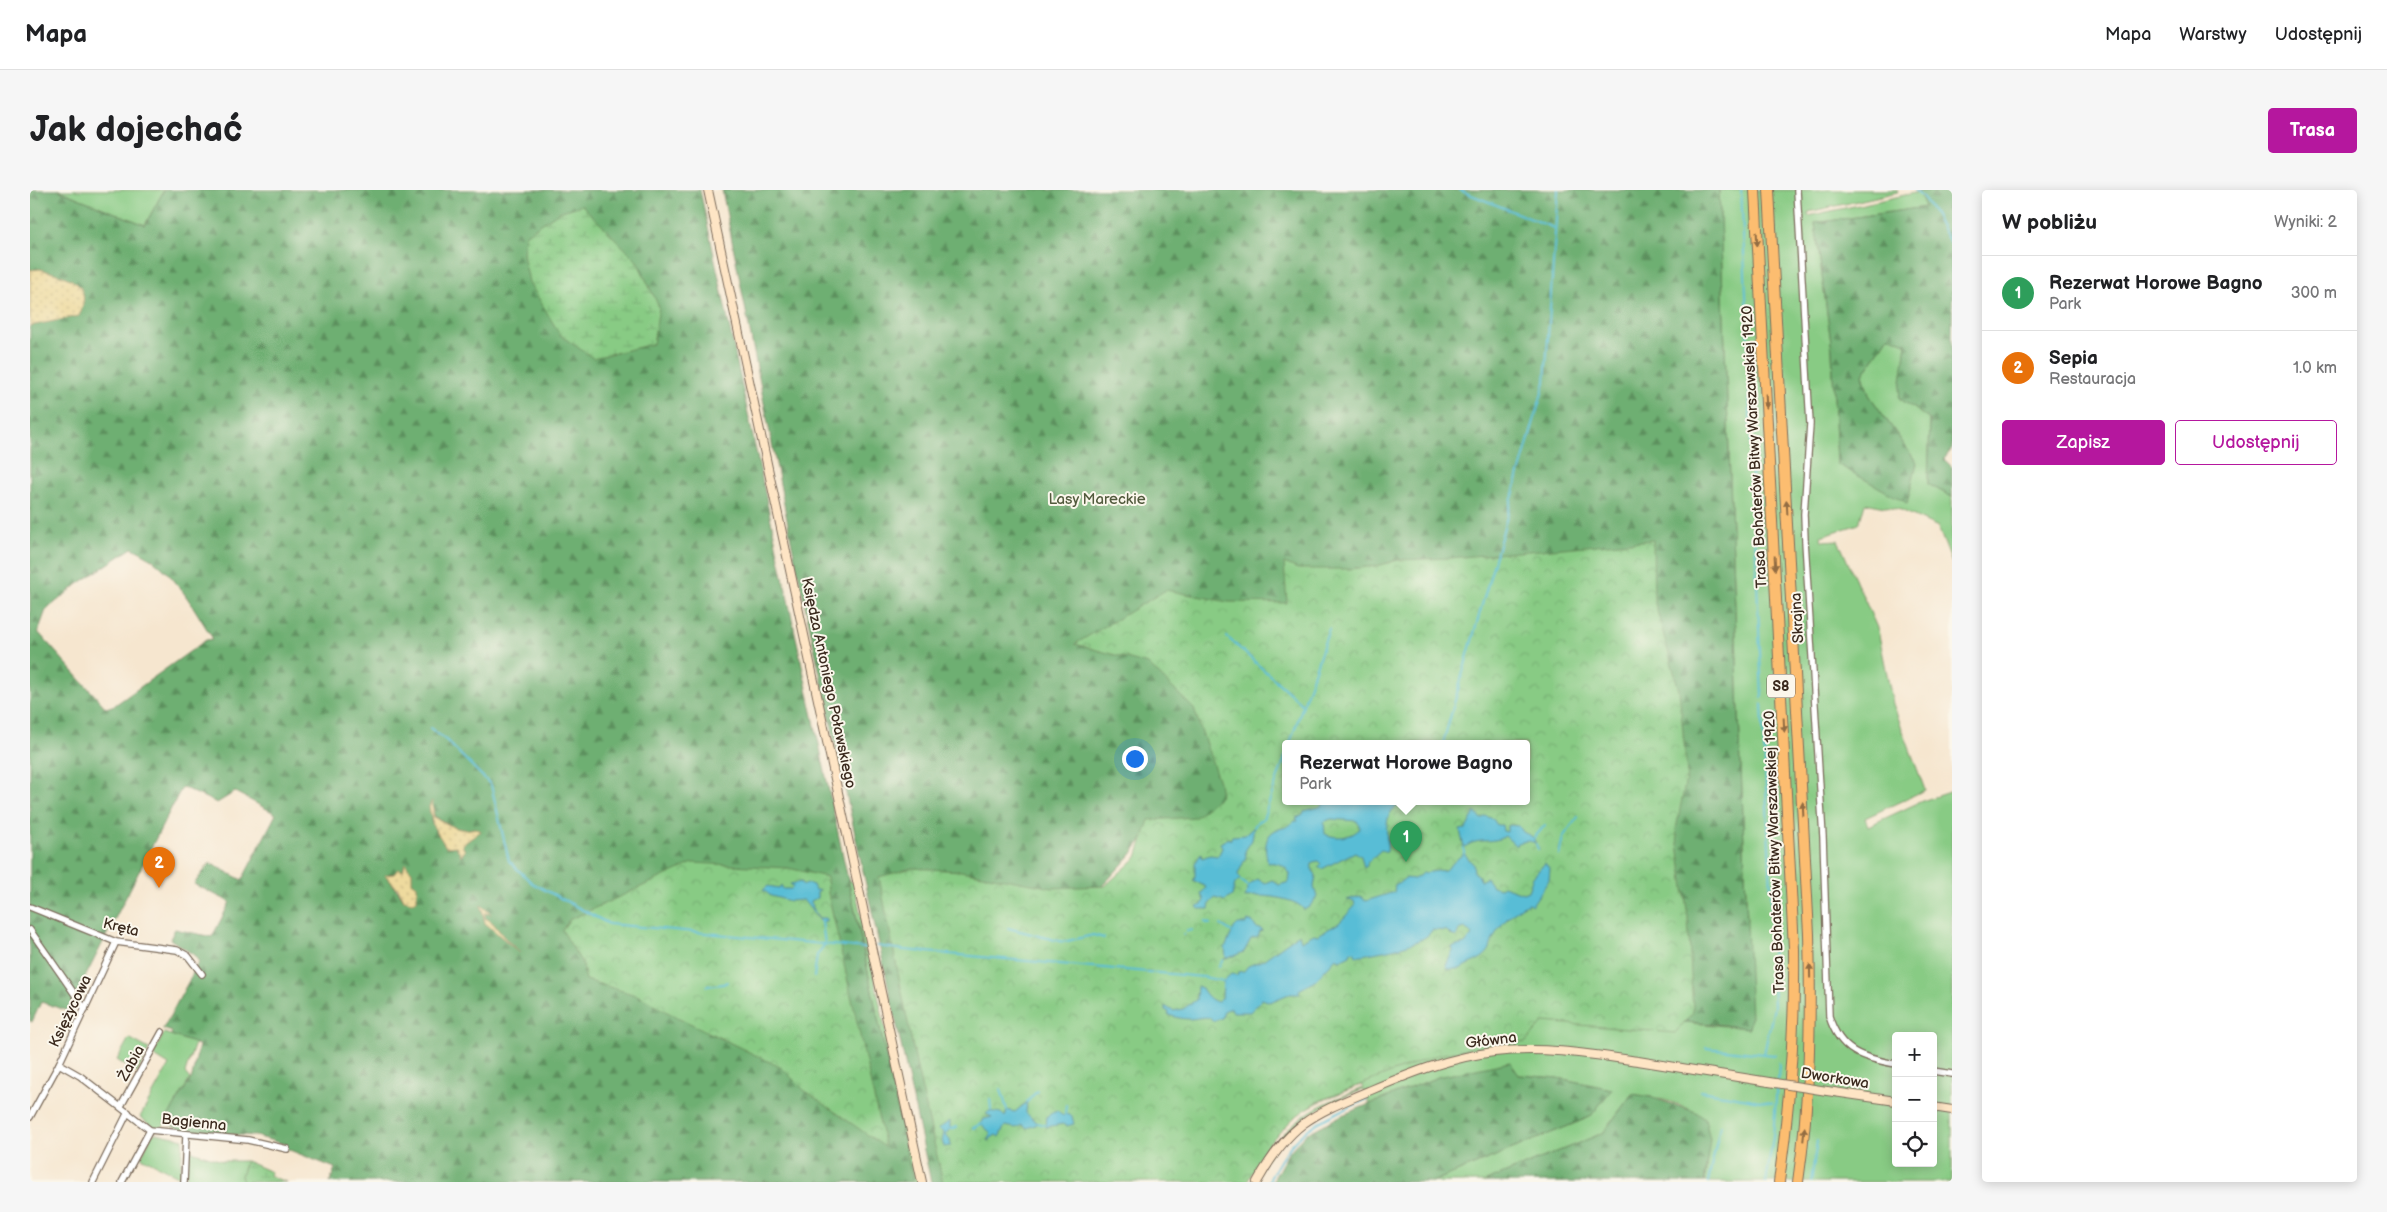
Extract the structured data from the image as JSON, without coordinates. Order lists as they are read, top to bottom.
{
  "streets": {
    "highway": ["Trasa Bohaterów Bitwy Warszawskiej 1920", "S8"],
    "main road": ["Księdza Antoniego Poławskiego", "Główna", "Dworkowa"],
    "street": [
      "Skrajna",
      "Kręta",
      "Księżycowa",
      "Żabia",
      "Bagienna"
    ]
  },
  "crossings": [
    ["Skrajna", "Dworkowa"],
    ["Kręta", "Księżycowa"],
    ["Księżycowa", "Bagienna"],
    ["Główna", "Dworkowa"],
    ["Żabia", "Bagienna"]
  ],
  "parks": ["Lasy Mareckie"],
  "page": {
    "header": "Mapa",
    "nav": ["Mapa", "Warstwy", "Udostępnij"],
    "buttons": [
      "Trasa",
      ["Zapisz", "Udostępnij"]
    ],
    "title": "Jak dojechać",
    "heading": ["W pobliżu", "Wyniki: 2"],
    "list": [
      {
        "mark": "1",
        "name": "Rezerwat Horowe Bagno",
        "note": "Park",
        "value": "300 m"
      },
      {
        "mark": "2",
        "name": "Sepia",
        "note": "Restauracja",
        "value": "1.0 km"
      }
    ],
    "popup": ["Rezerwat Horowe Bagno", "Park"],
    "pins": ["1", "2"],
    "map_buttons": ["+", "−"]
  }
}
